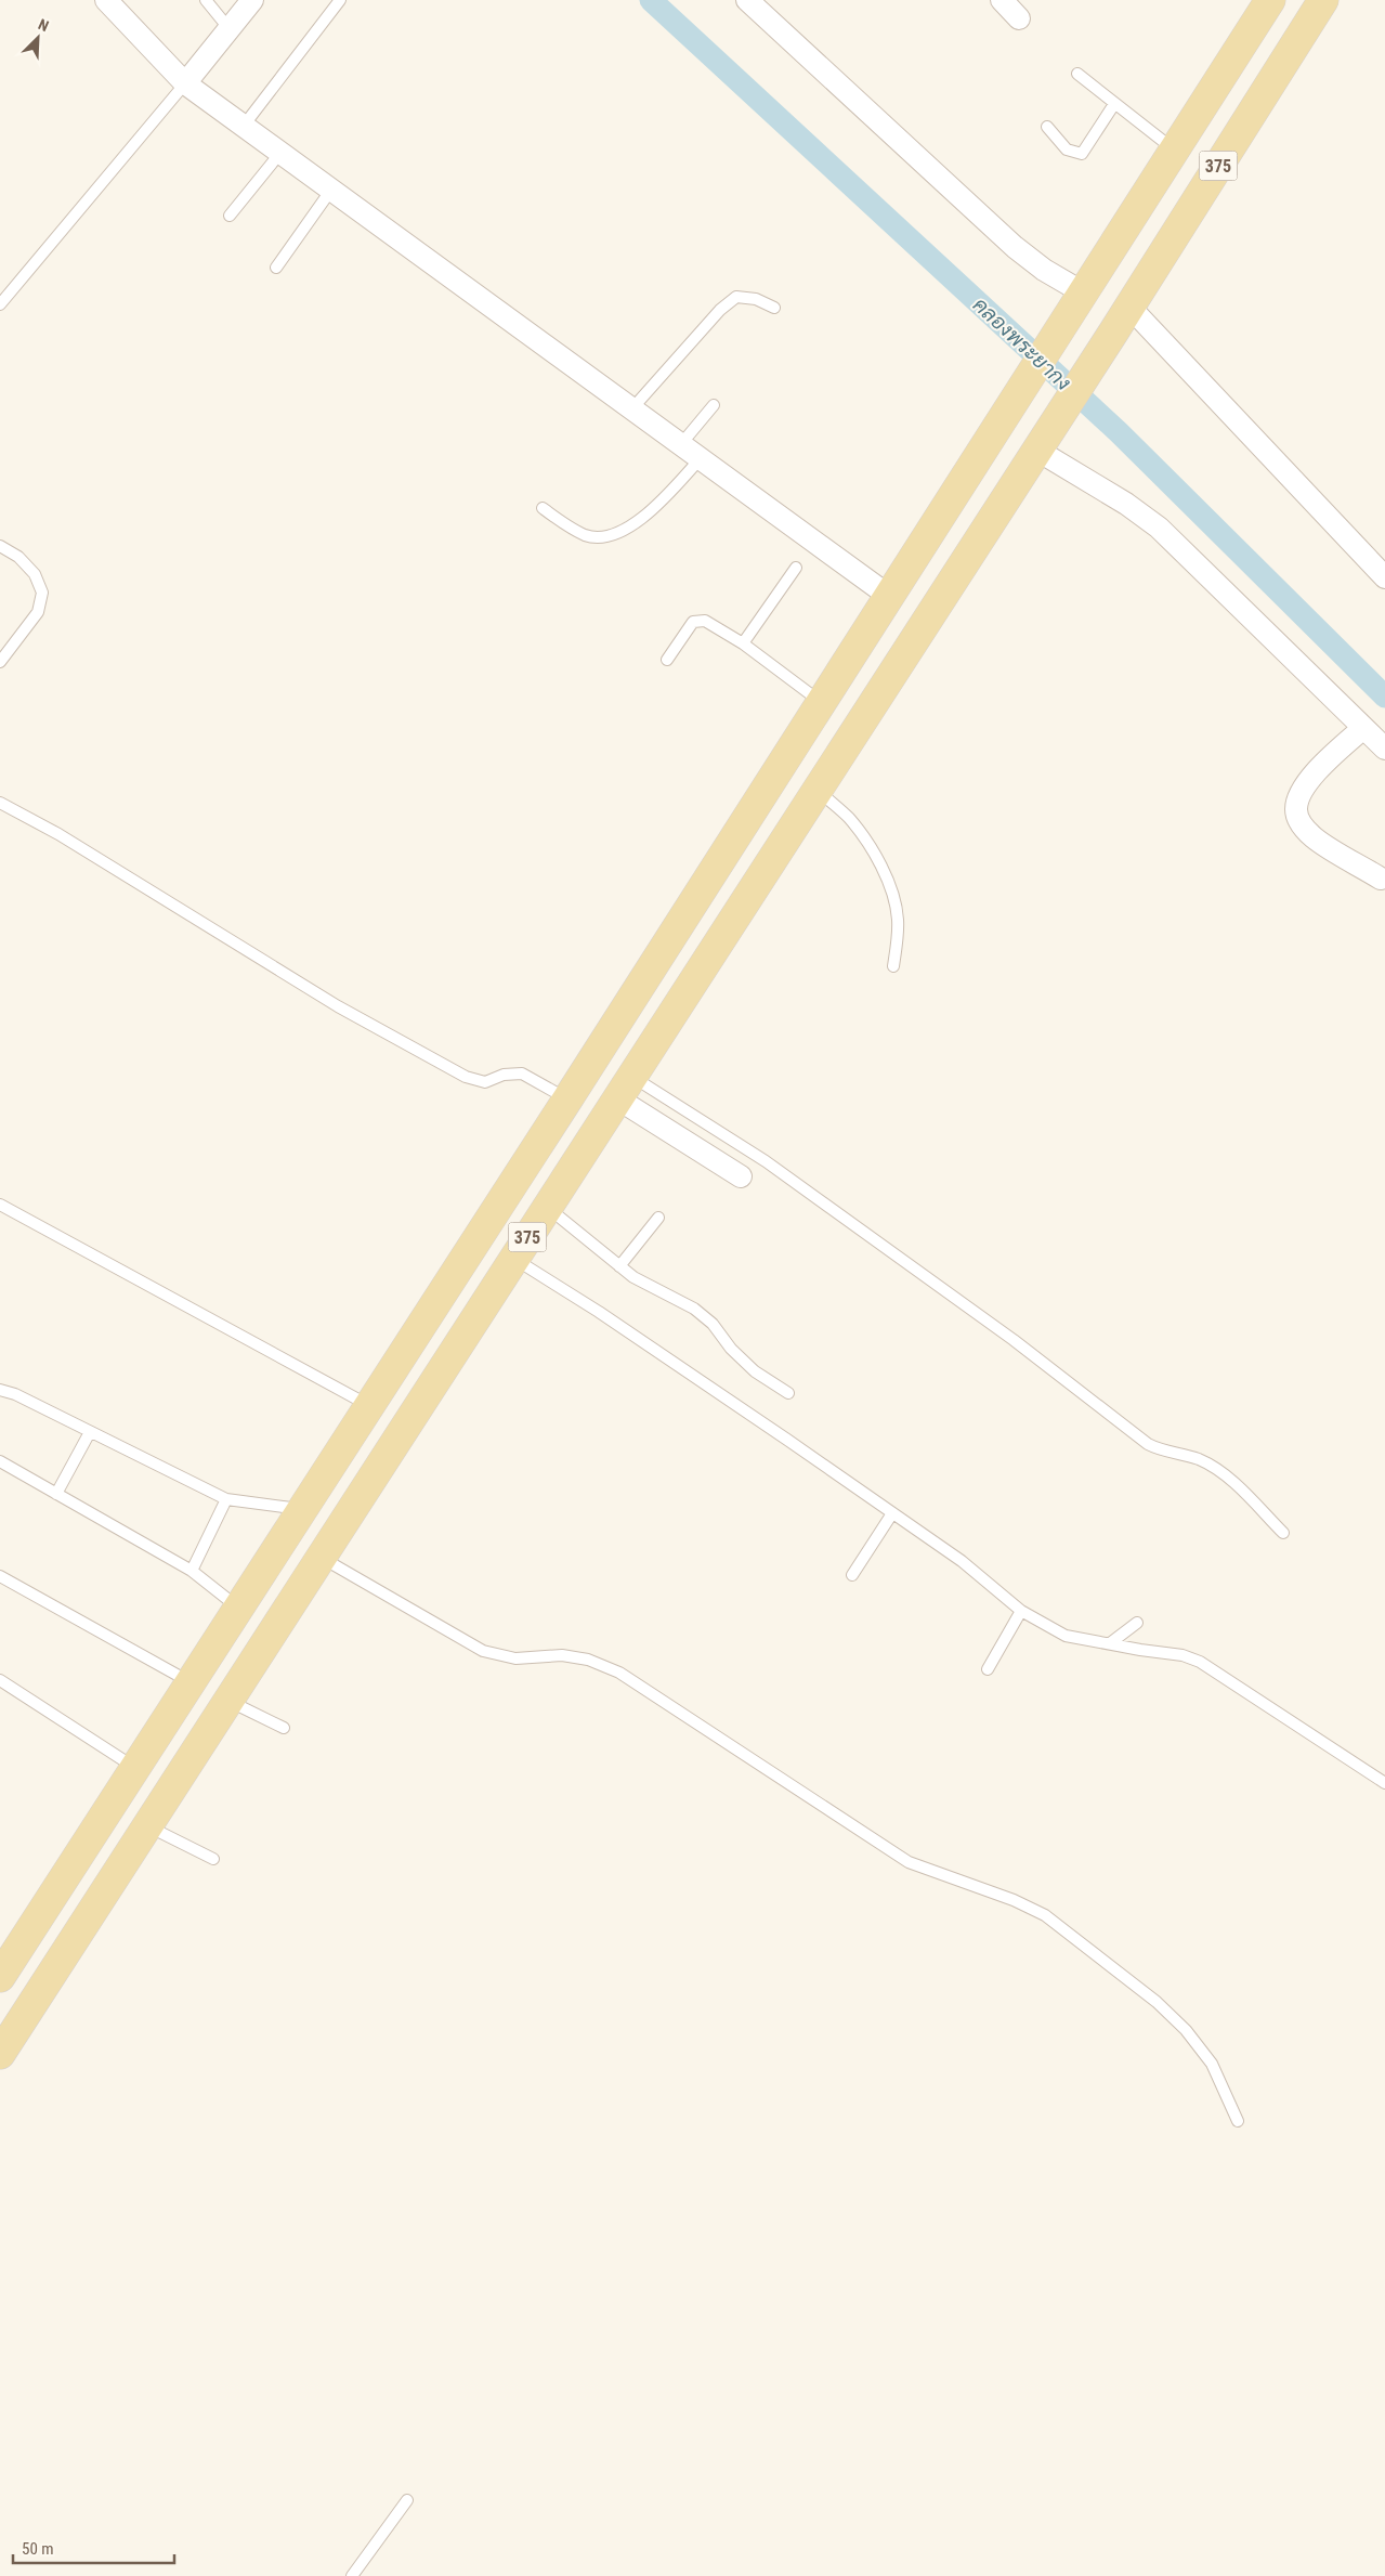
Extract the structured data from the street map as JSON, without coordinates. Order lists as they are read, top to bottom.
{
  "streets": {
    "main road": ["375"]
  },
  "water": ["คลองพระยากง"],
  "scale_bar": "50 m",
  "north": "top right"
}
